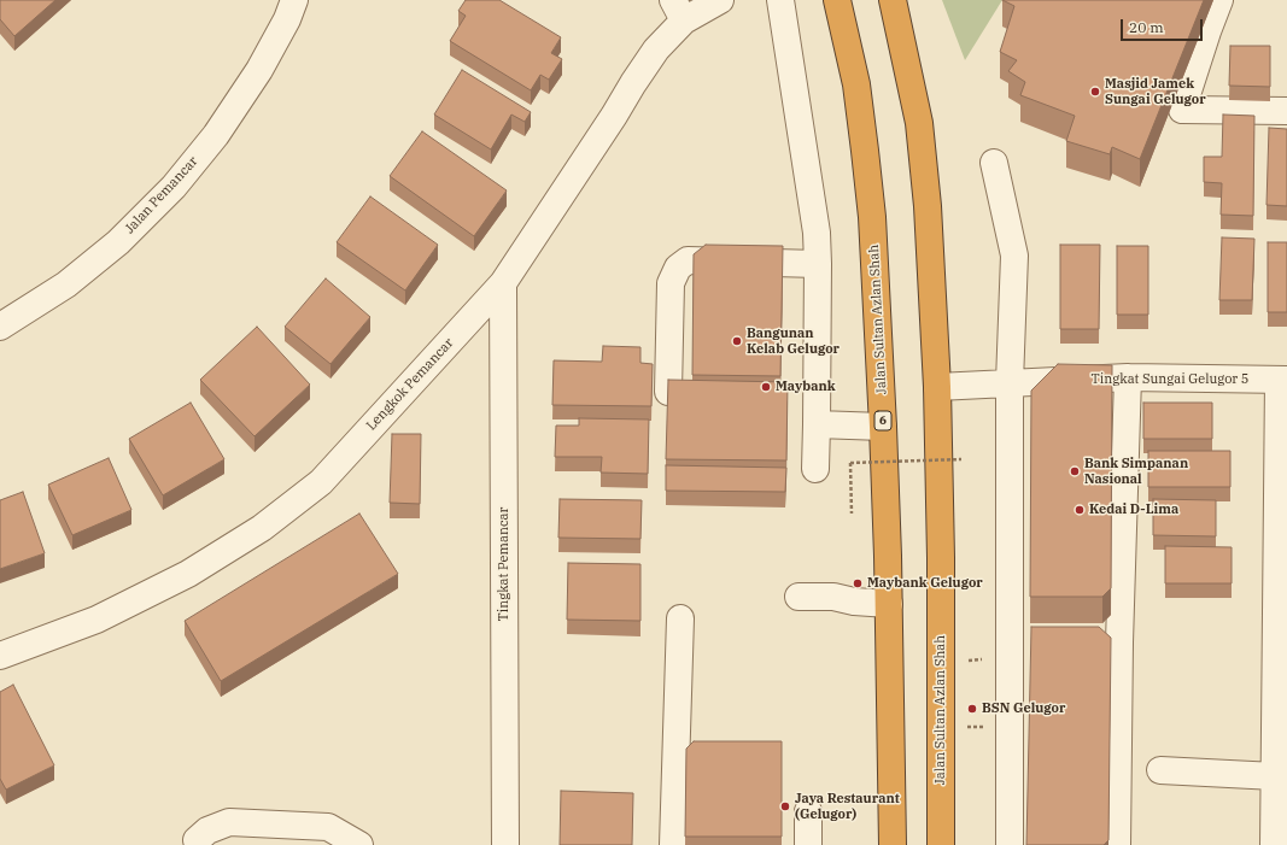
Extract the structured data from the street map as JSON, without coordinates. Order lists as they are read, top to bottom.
{
  "streets": {
    "highway": ["Jalan Sultan Azlan Shah", "6"],
    "street": [
      "Jalan Pemancar",
      "Tingkat Sungai Gelugor 5",
      "Lengkok Pemancar",
      "Tingkat Pemancar"
    ]
  },
  "crossings": [
    ["Jalan Sultan Azlan Shah", "Tingkat Sungai Gelugor 5"],
    ["Lengkok Pemancar", "Tingkat Pemancar"]
  ],
  "places": [
    "Masjid Jamek Sungai Gelugor",
    "Bangunan Kelab Gelugor",
    "Maybank",
    "Bank Simpanan Nasional",
    "Kedai D-Lima",
    "Maybank Gelugor",
    "BSN Gelugor",
    "Jaya Restaurant (Gelugor)"
  ],
  "scale_bar": "20 m"
}
